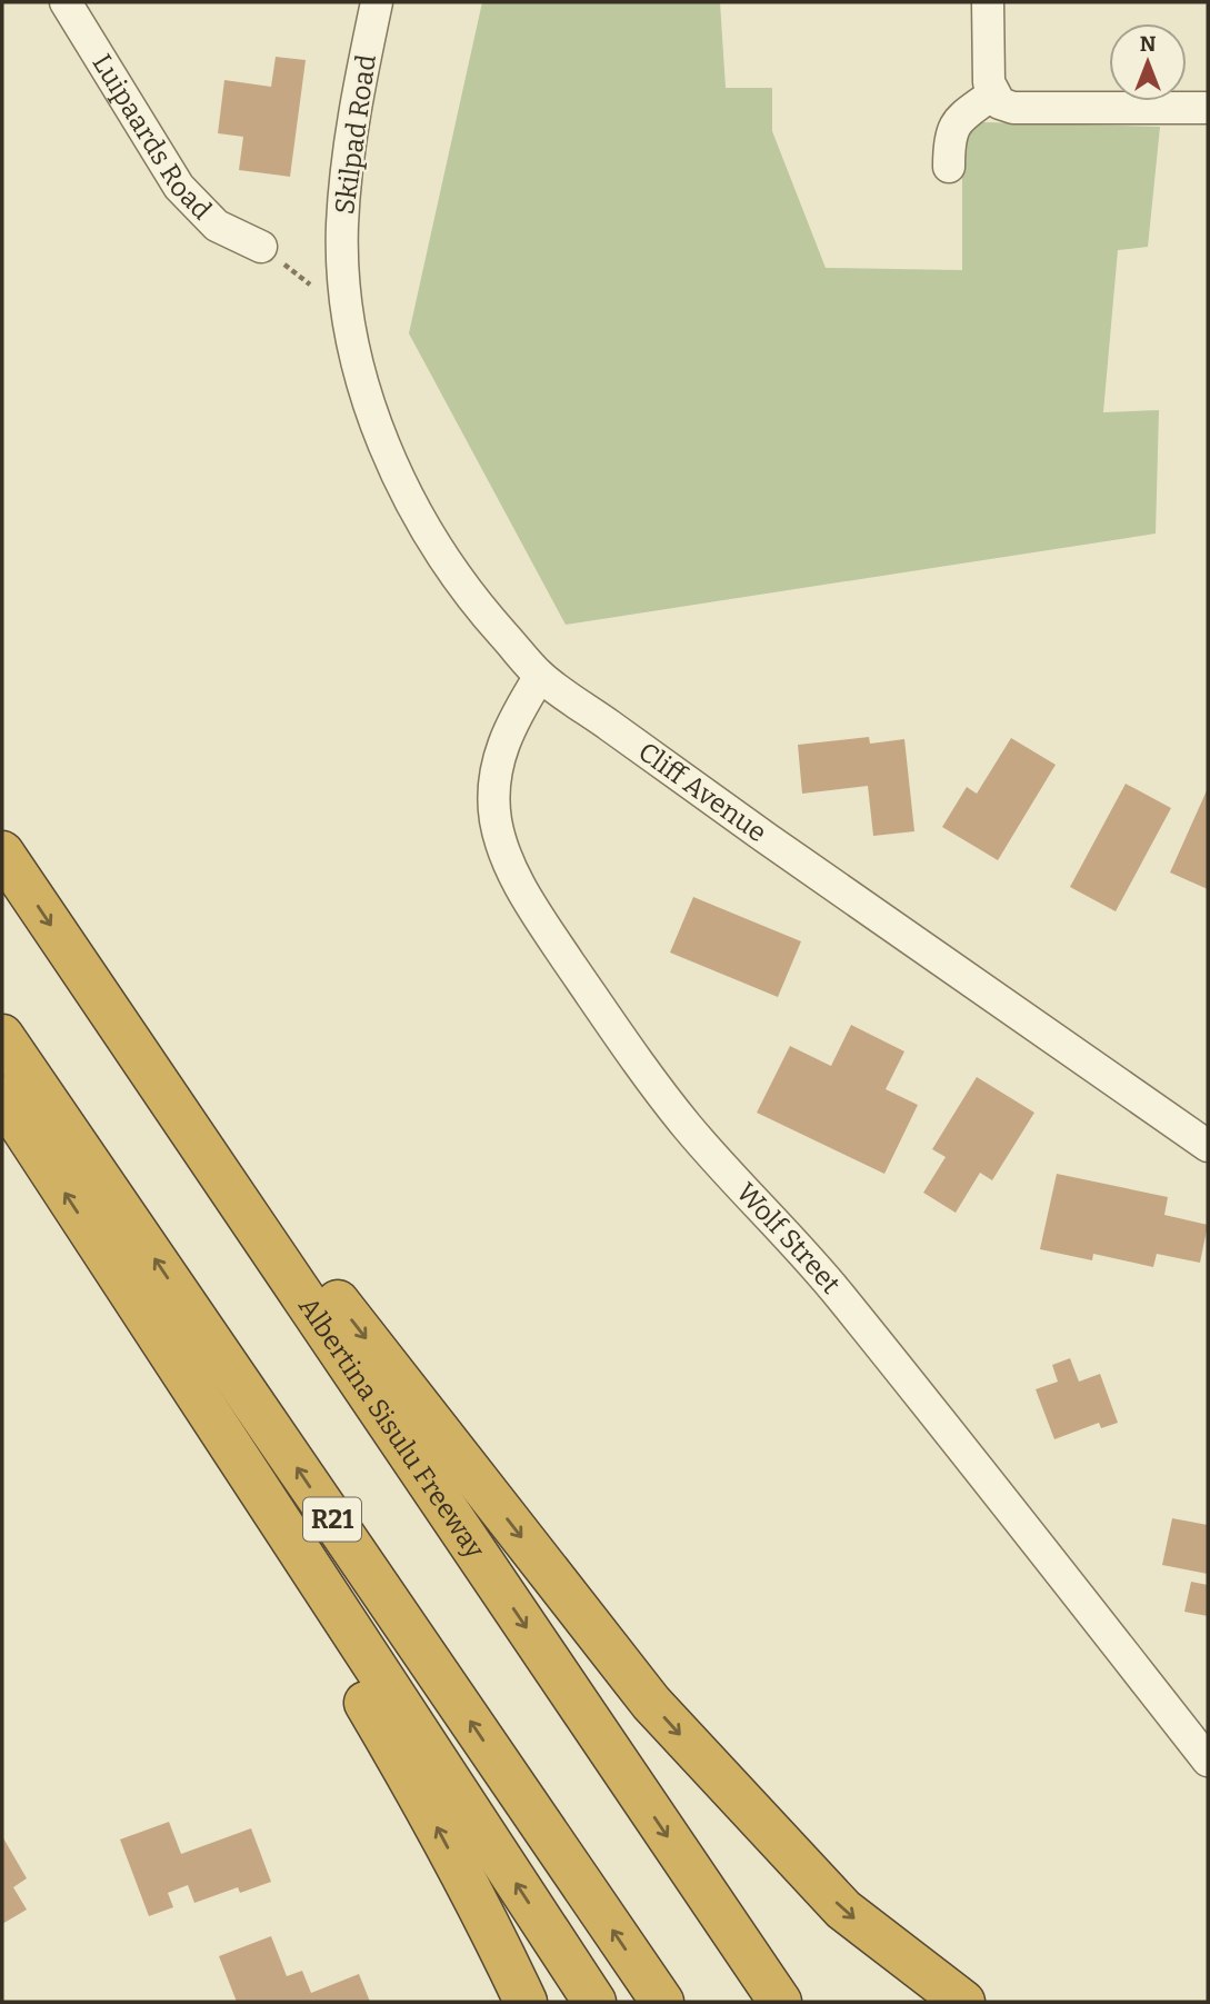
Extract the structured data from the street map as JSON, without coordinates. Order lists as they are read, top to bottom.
{
  "streets": {
    "highway": ["Albertina Sisulu Freeway", "R21"],
    "street": [
      "Luipaards Road",
      "Skilpad Road",
      "Cliff Avenue",
      "Wolf Street"
    ]
  },
  "crossings": [
    ["Skilpad Road", "Cliff Avenue"],
    ["Cliff Avenue", "Wolf Street"]
  ],
  "north": "top"
}
